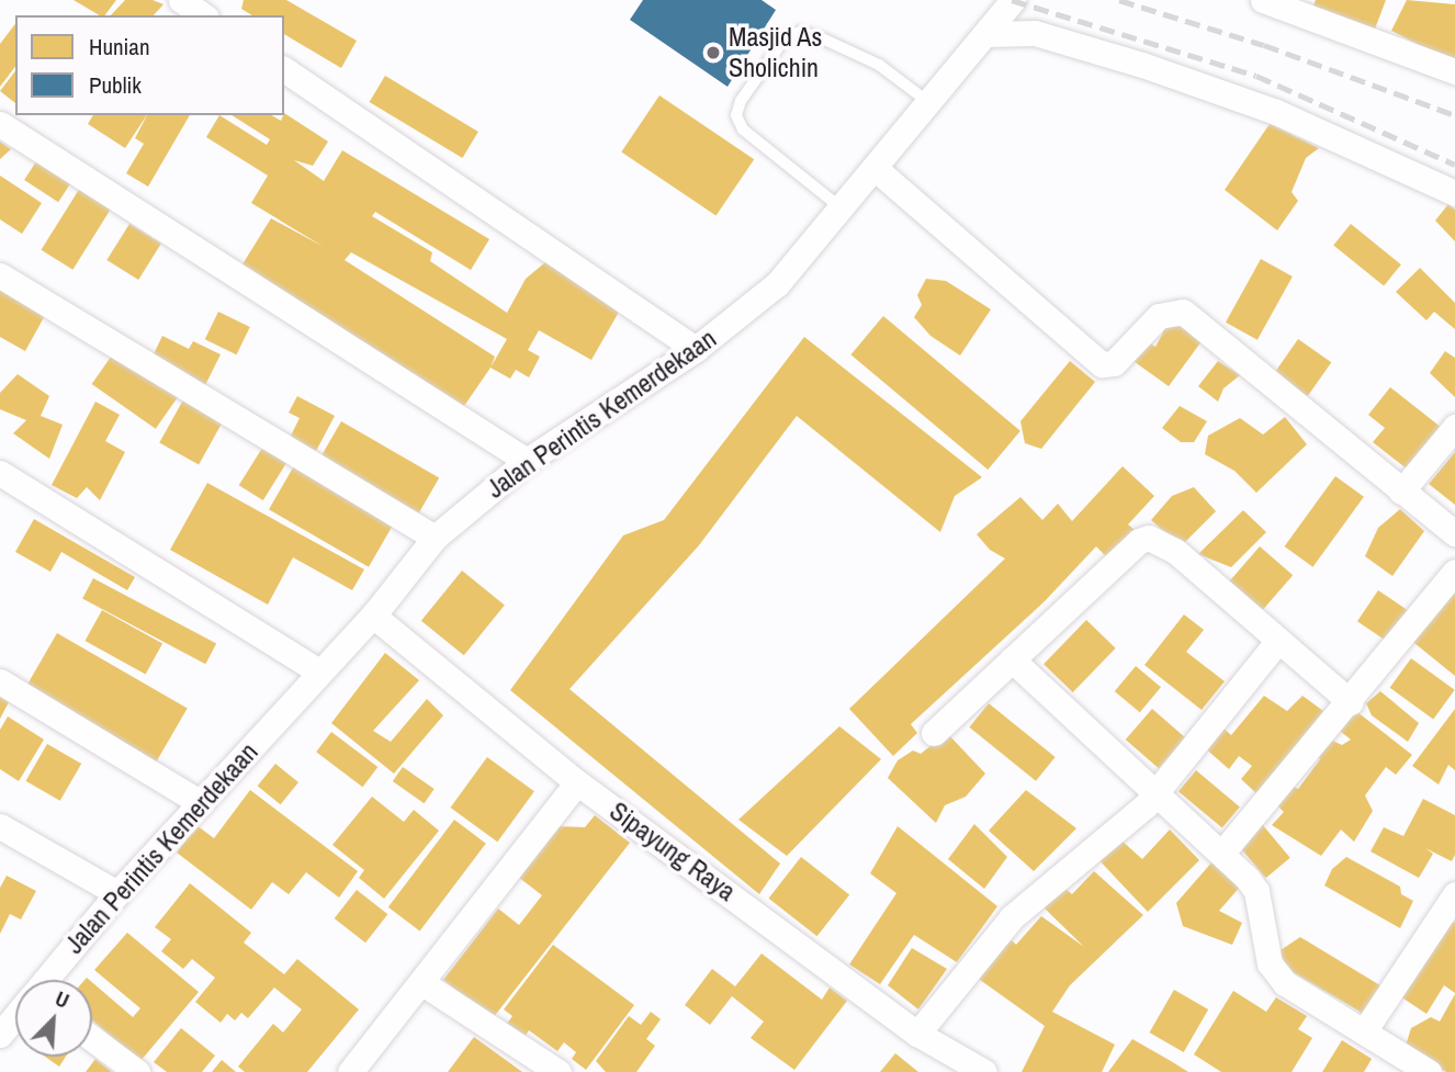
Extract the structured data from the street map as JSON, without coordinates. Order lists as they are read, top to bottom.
{
  "streets": {
    "street": ["Jalan Perintis Kemerdekaan", "Sipayung Raya"]
  },
  "crossings": [
    ["Jalan Perintis Kemerdekaan", "Sipayung Raya"]
  ],
  "places": ["Masjid As Sholichin"],
  "legend": ["Hunian", "Publik"],
  "north": "top right"
}
